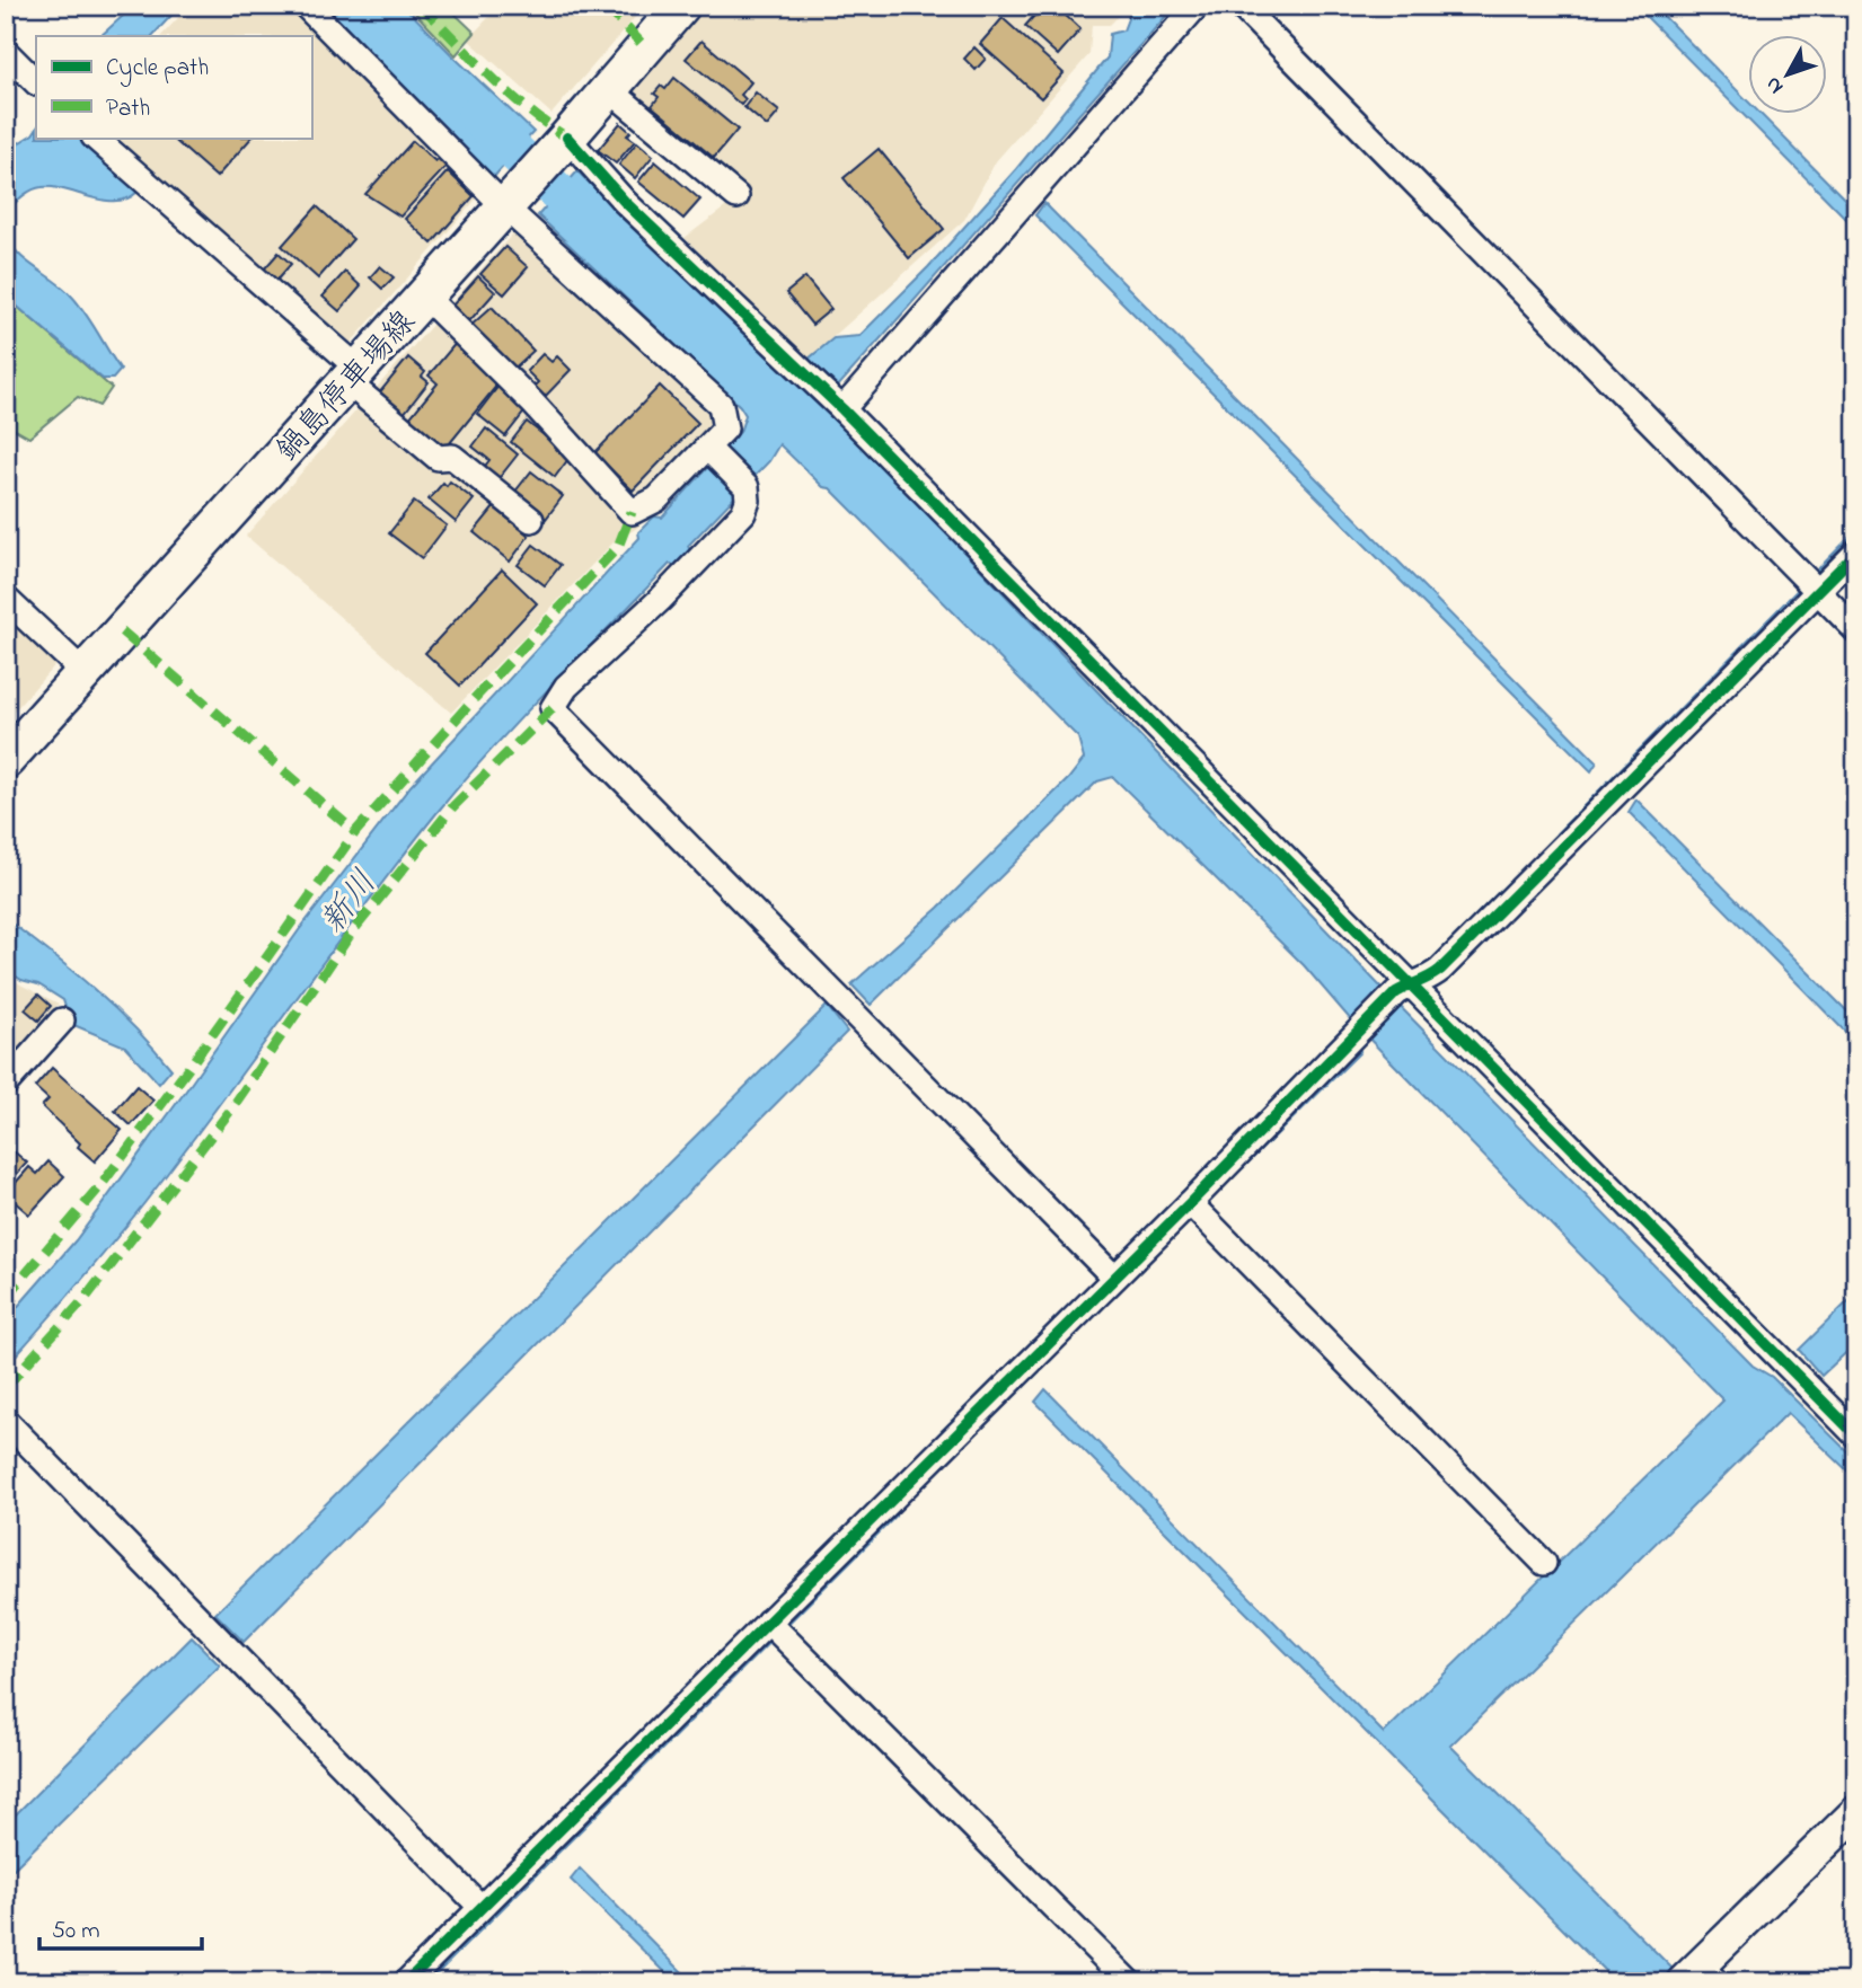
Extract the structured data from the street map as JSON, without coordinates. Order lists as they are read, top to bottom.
{
  "streets": {
    "main road": ["鍋島停車場線"]
  },
  "water": ["新川"],
  "legend": ["Cycle path", "Path"],
  "scale_bar": "50 m",
  "north": "bottom left"
}
